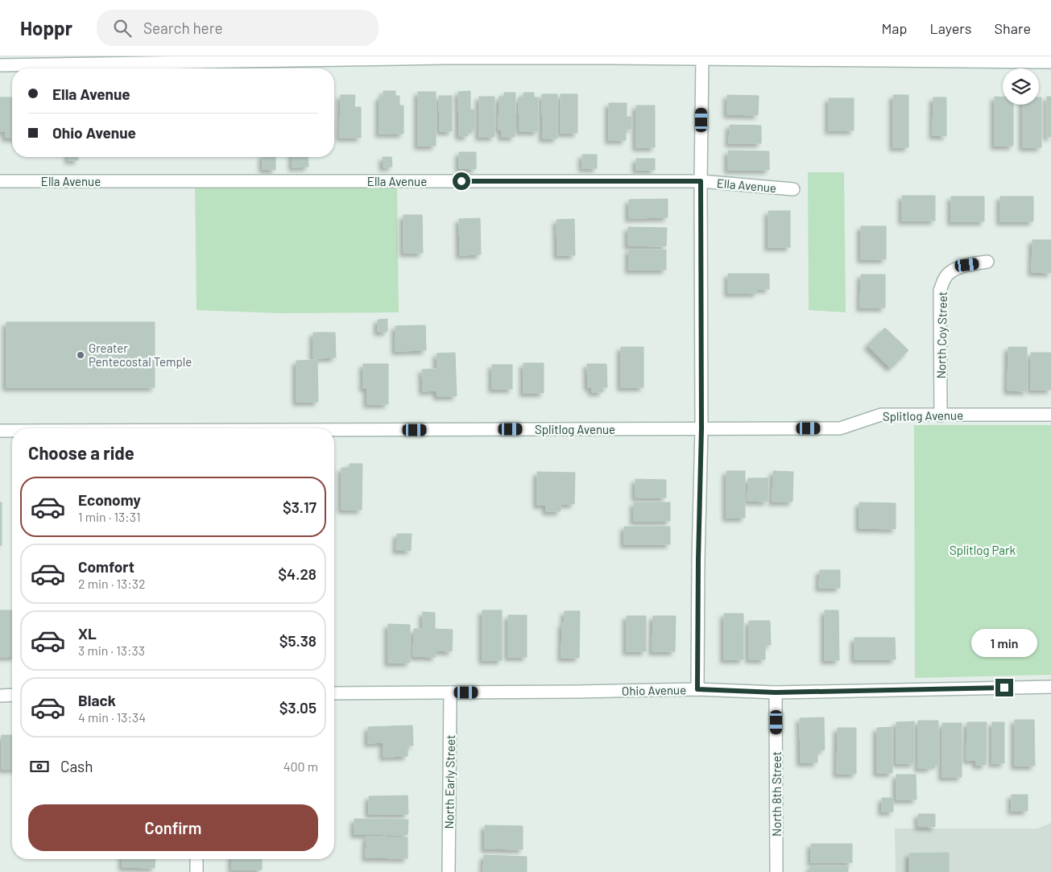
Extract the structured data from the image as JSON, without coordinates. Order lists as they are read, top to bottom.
{
  "streets": {
    "street": [
      "Ella Avenue",
      "North Coy Street",
      "Splitlog Avenue",
      "Ohio Avenue",
      "North Early Street",
      "North 8th Street"
    ]
  },
  "crossings": [
    ["North Coy Street", "Splitlog Avenue"],
    ["Ohio Avenue", "North Early Street"],
    ["Ohio Avenue", "North 8th Street"]
  ],
  "parks": ["Splitlog Park"],
  "places": ["Greater Pentecostal Temple"],
  "page": {
    "header": "Hoppr",
    "search": "Search here",
    "nav": ["Map", "Layers", "Share"],
    "banner": ["Ella Avenue", "Ohio Avenue"],
    "heading": "Choose a ride",
    "list": [
      {
        "name": "Economy",
        "note": "1 min · 13:31",
        "value": "$3.17"
      },
      {
        "name": "Comfort",
        "note": "2 min · 13:32",
        "value": "$4.28"
      },
      {
        "name": "XL",
        "note": "3 min · 13:33",
        "value": "$5.38"
      },
      {
        "name": "Black",
        "note": "4 min · 13:34",
        "value": "$3.05"
      }
    ],
    "bubble": "1 min",
    "pay": ["Cash", "400 m"],
    "buttons": "Confirm"
  }
}
